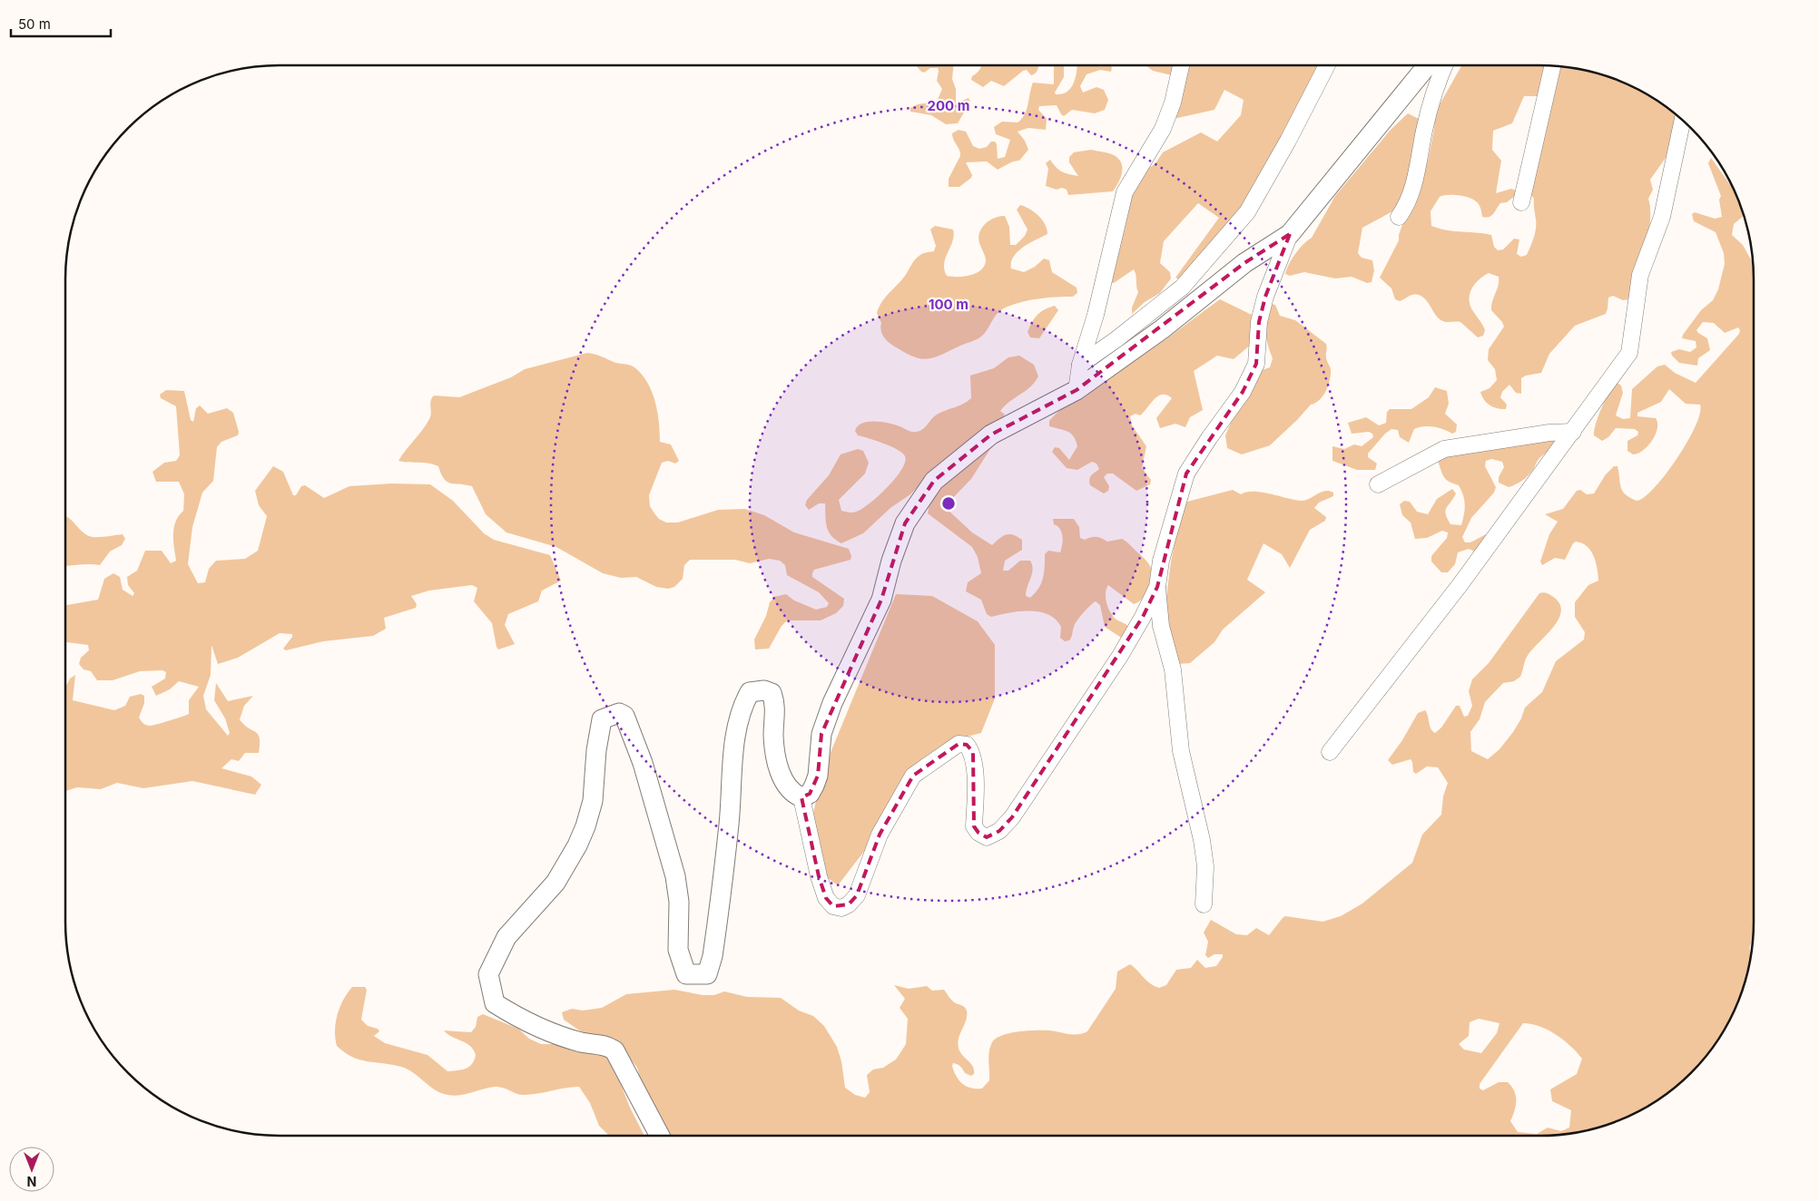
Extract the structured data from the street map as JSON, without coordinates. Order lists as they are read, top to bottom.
{
  "scale_bar": "50 m",
  "north": "bottom",
  "rings": ["200 m", "100 m"]
}
